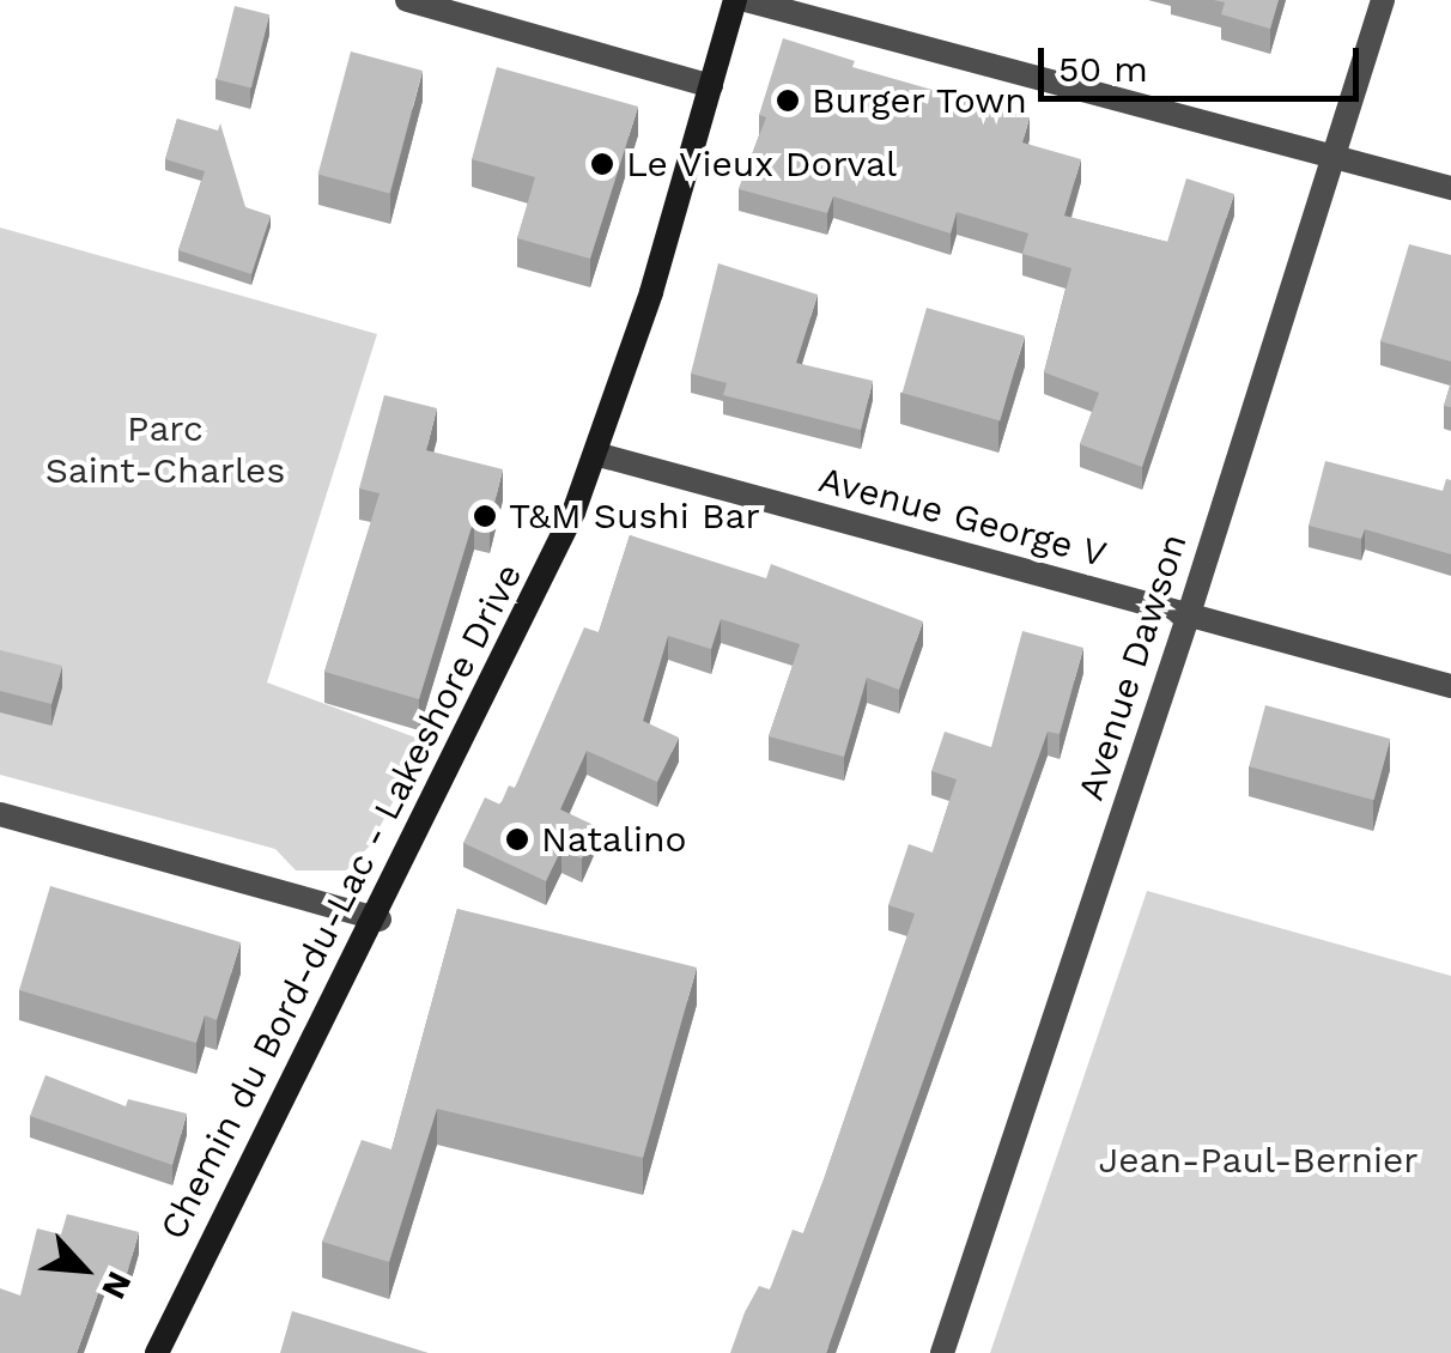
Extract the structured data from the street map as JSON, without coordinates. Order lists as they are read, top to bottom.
{
  "streets": {
    "street": ["Avenue George V", "Avenue Dawson", "Chemin du Bord-du-Lac - Lakeshore Drive"]
  },
  "crossings": [
    ["Avenue George V", "Avenue Dawson"],
    ["Avenue George V", "Chemin du Bord-du-Lac - Lakeshore Drive"]
  ],
  "parks": ["Parc Saint-Charles", "Jean-Paul-Bernier"],
  "places": [
    "Burger Town",
    "Le Vieux Dorval",
    "T&M Sushi Bar",
    "Natalino"
  ],
  "scale_bar": "50 m",
  "north": "bottom right"
}
